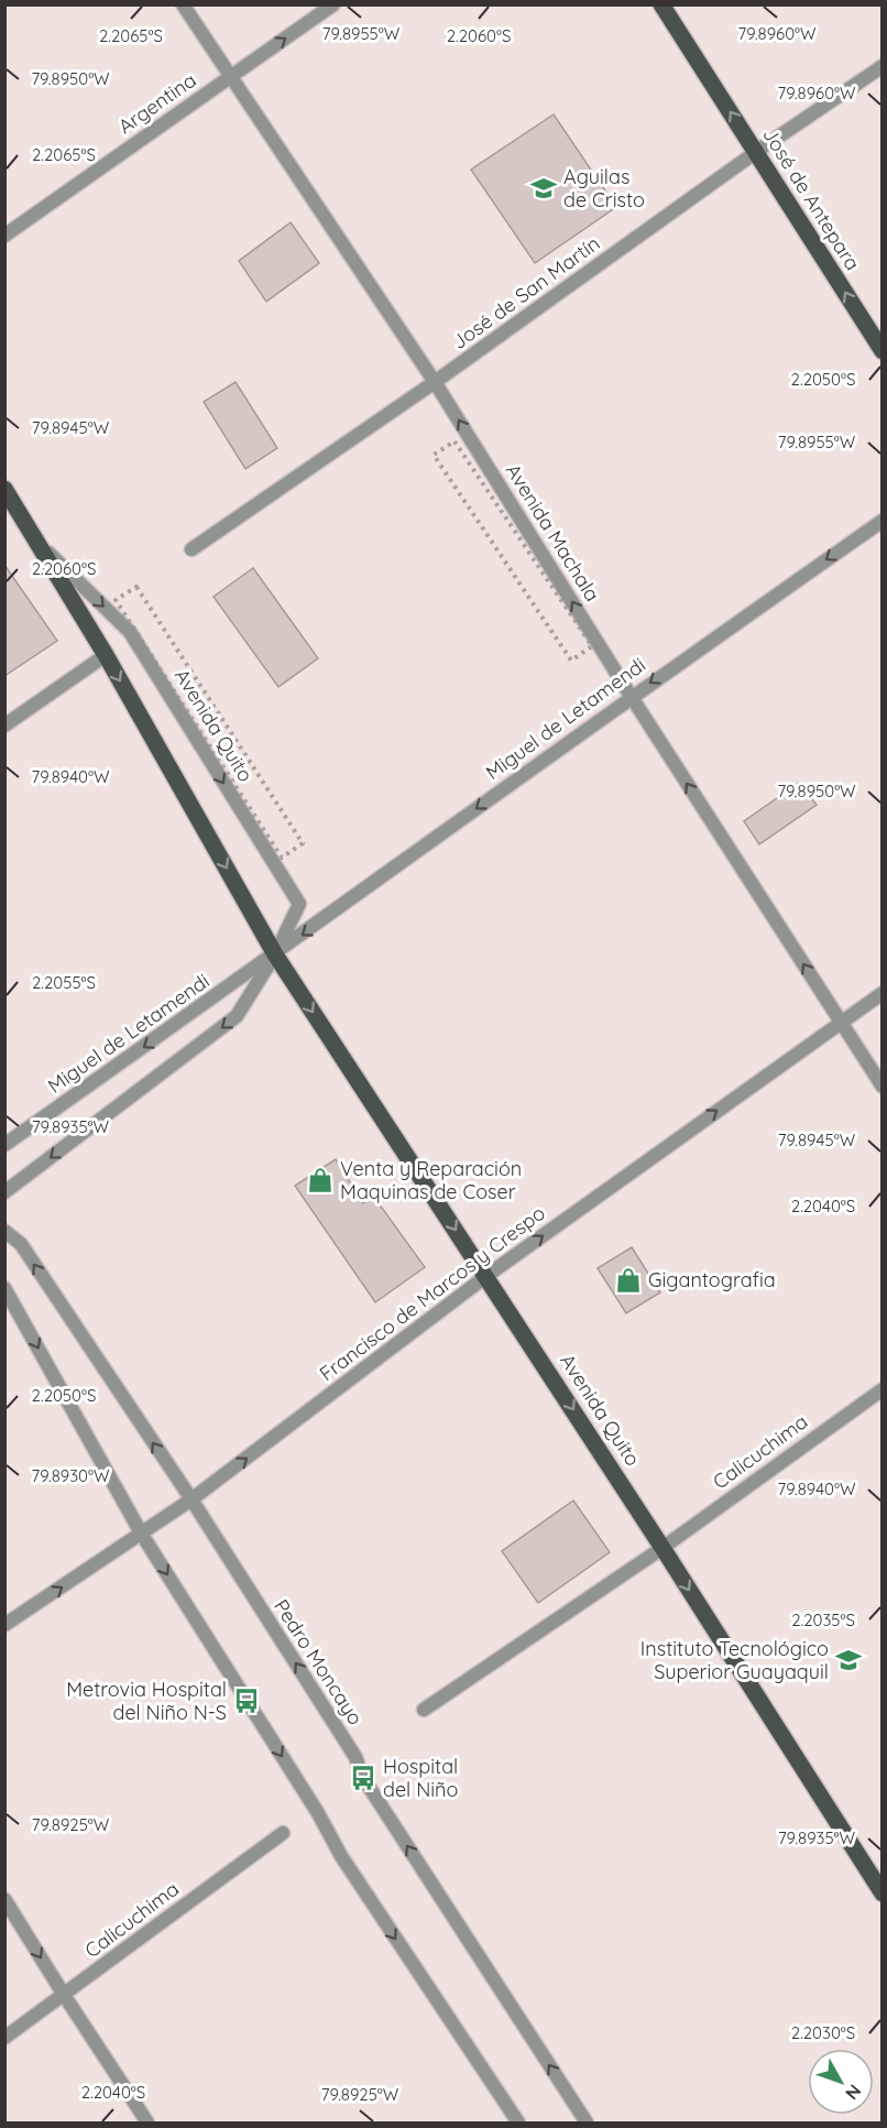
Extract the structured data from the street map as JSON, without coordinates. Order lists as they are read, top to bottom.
{
  "streets": {
    "main road": ["José de Antepara", "Avenida Quito"],
    "street": [
      "Argentina",
      "José de San Martín",
      "Avenida Machala",
      "Miguel de Letamendi",
      "Francisco de Marcos y Crespo",
      "Calicuchima",
      "Pedro Moncayo"
    ]
  },
  "crossings": [
    ["Argentina", "Avenida Machala"],
    ["José de Antepara", "José de San Martín"],
    ["José de San Martín", "Avenida Machala"],
    ["Avenida Machala", "Miguel de Letamendi"],
    ["Avenida Machala", "Francisco de Marcos y Crespo"],
    ["Miguel de Letamendi", "Avenida Quito"],
    ["Avenida Quito", "Francisco de Marcos y Crespo"],
    ["Avenida Quito", "Calicuchima"],
    ["Francisco de Marcos y Crespo", "Pedro Moncayo"]
  ],
  "one_way": [
    "José de Antepara",
    "Avenida Machala",
    "Miguel de Letamendi",
    "Avenida Quito",
    "Francisco de Marcos y Crespo"
  ],
  "places": {
    "school or university": ["Aguilas de Cristo", "Instituto Tecnológico Superior Guayaquil"],
    "shop": ["Venta y Reparación Maquinas de Coser", "Gigantografia"],
    "bus stop": ["Metrovia Hospital del Niño N-S", "Hospital del Niño"]
  },
  "north": "bottom right",
  "coordinates": [
    "79.8955°W",
    "79.8960°W",
    "2.2065°S",
    "2.2060°S",
    "79.8950°W",
    "2.2050°S",
    "79.8945°W",
    "79.8940°W",
    "2.2055°S",
    "79.8935°W",
    "2.2040°S",
    "79.8930°W",
    "2.2035°S",
    "79.8925°W",
    "2.2030°S"
  ]
}
